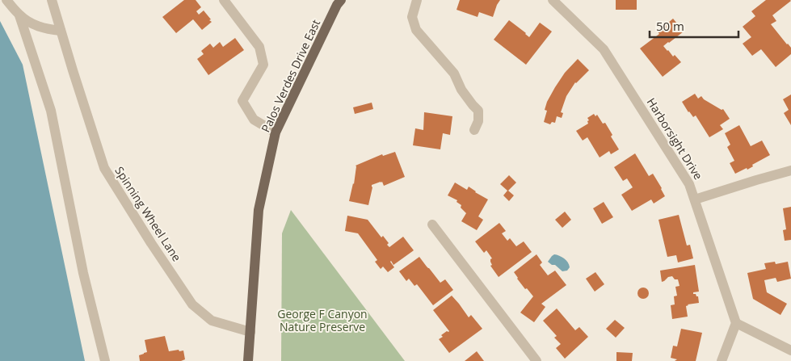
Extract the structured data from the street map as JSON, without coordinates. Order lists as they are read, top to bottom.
{
  "streets": {
    "main road": ["Palos Verdes Drive East"],
    "street": ["Harborsight Drive", "Spinning Wheel Lane"]
  },
  "crossings": [
    ["Palos Verdes Drive East", "Spinning Wheel Lane"]
  ],
  "parks": ["George F Canyon Nature Preserve"],
  "scale_bar": "50 m"
}
